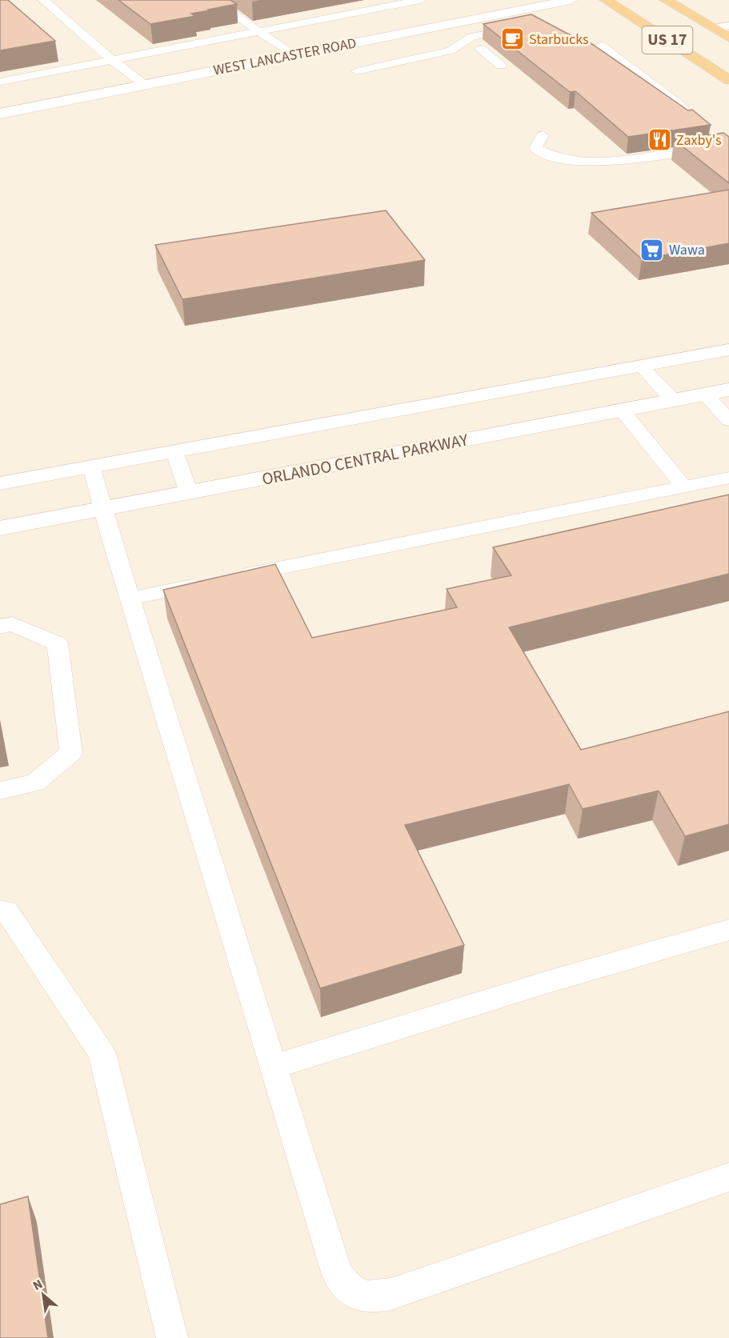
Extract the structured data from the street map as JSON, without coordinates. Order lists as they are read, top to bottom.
{
  "streets": {
    "main road": ["US 17"],
    "street": ["WEST LANCASTER ROAD", "ORLANDO CENTRAL PARKWAY"]
  },
  "places": {
    "cafe": ["Starbucks"],
    "restaurant": ["Zaxby's"],
    "supermarket": ["Wawa"]
  },
  "north": "top left"
}
